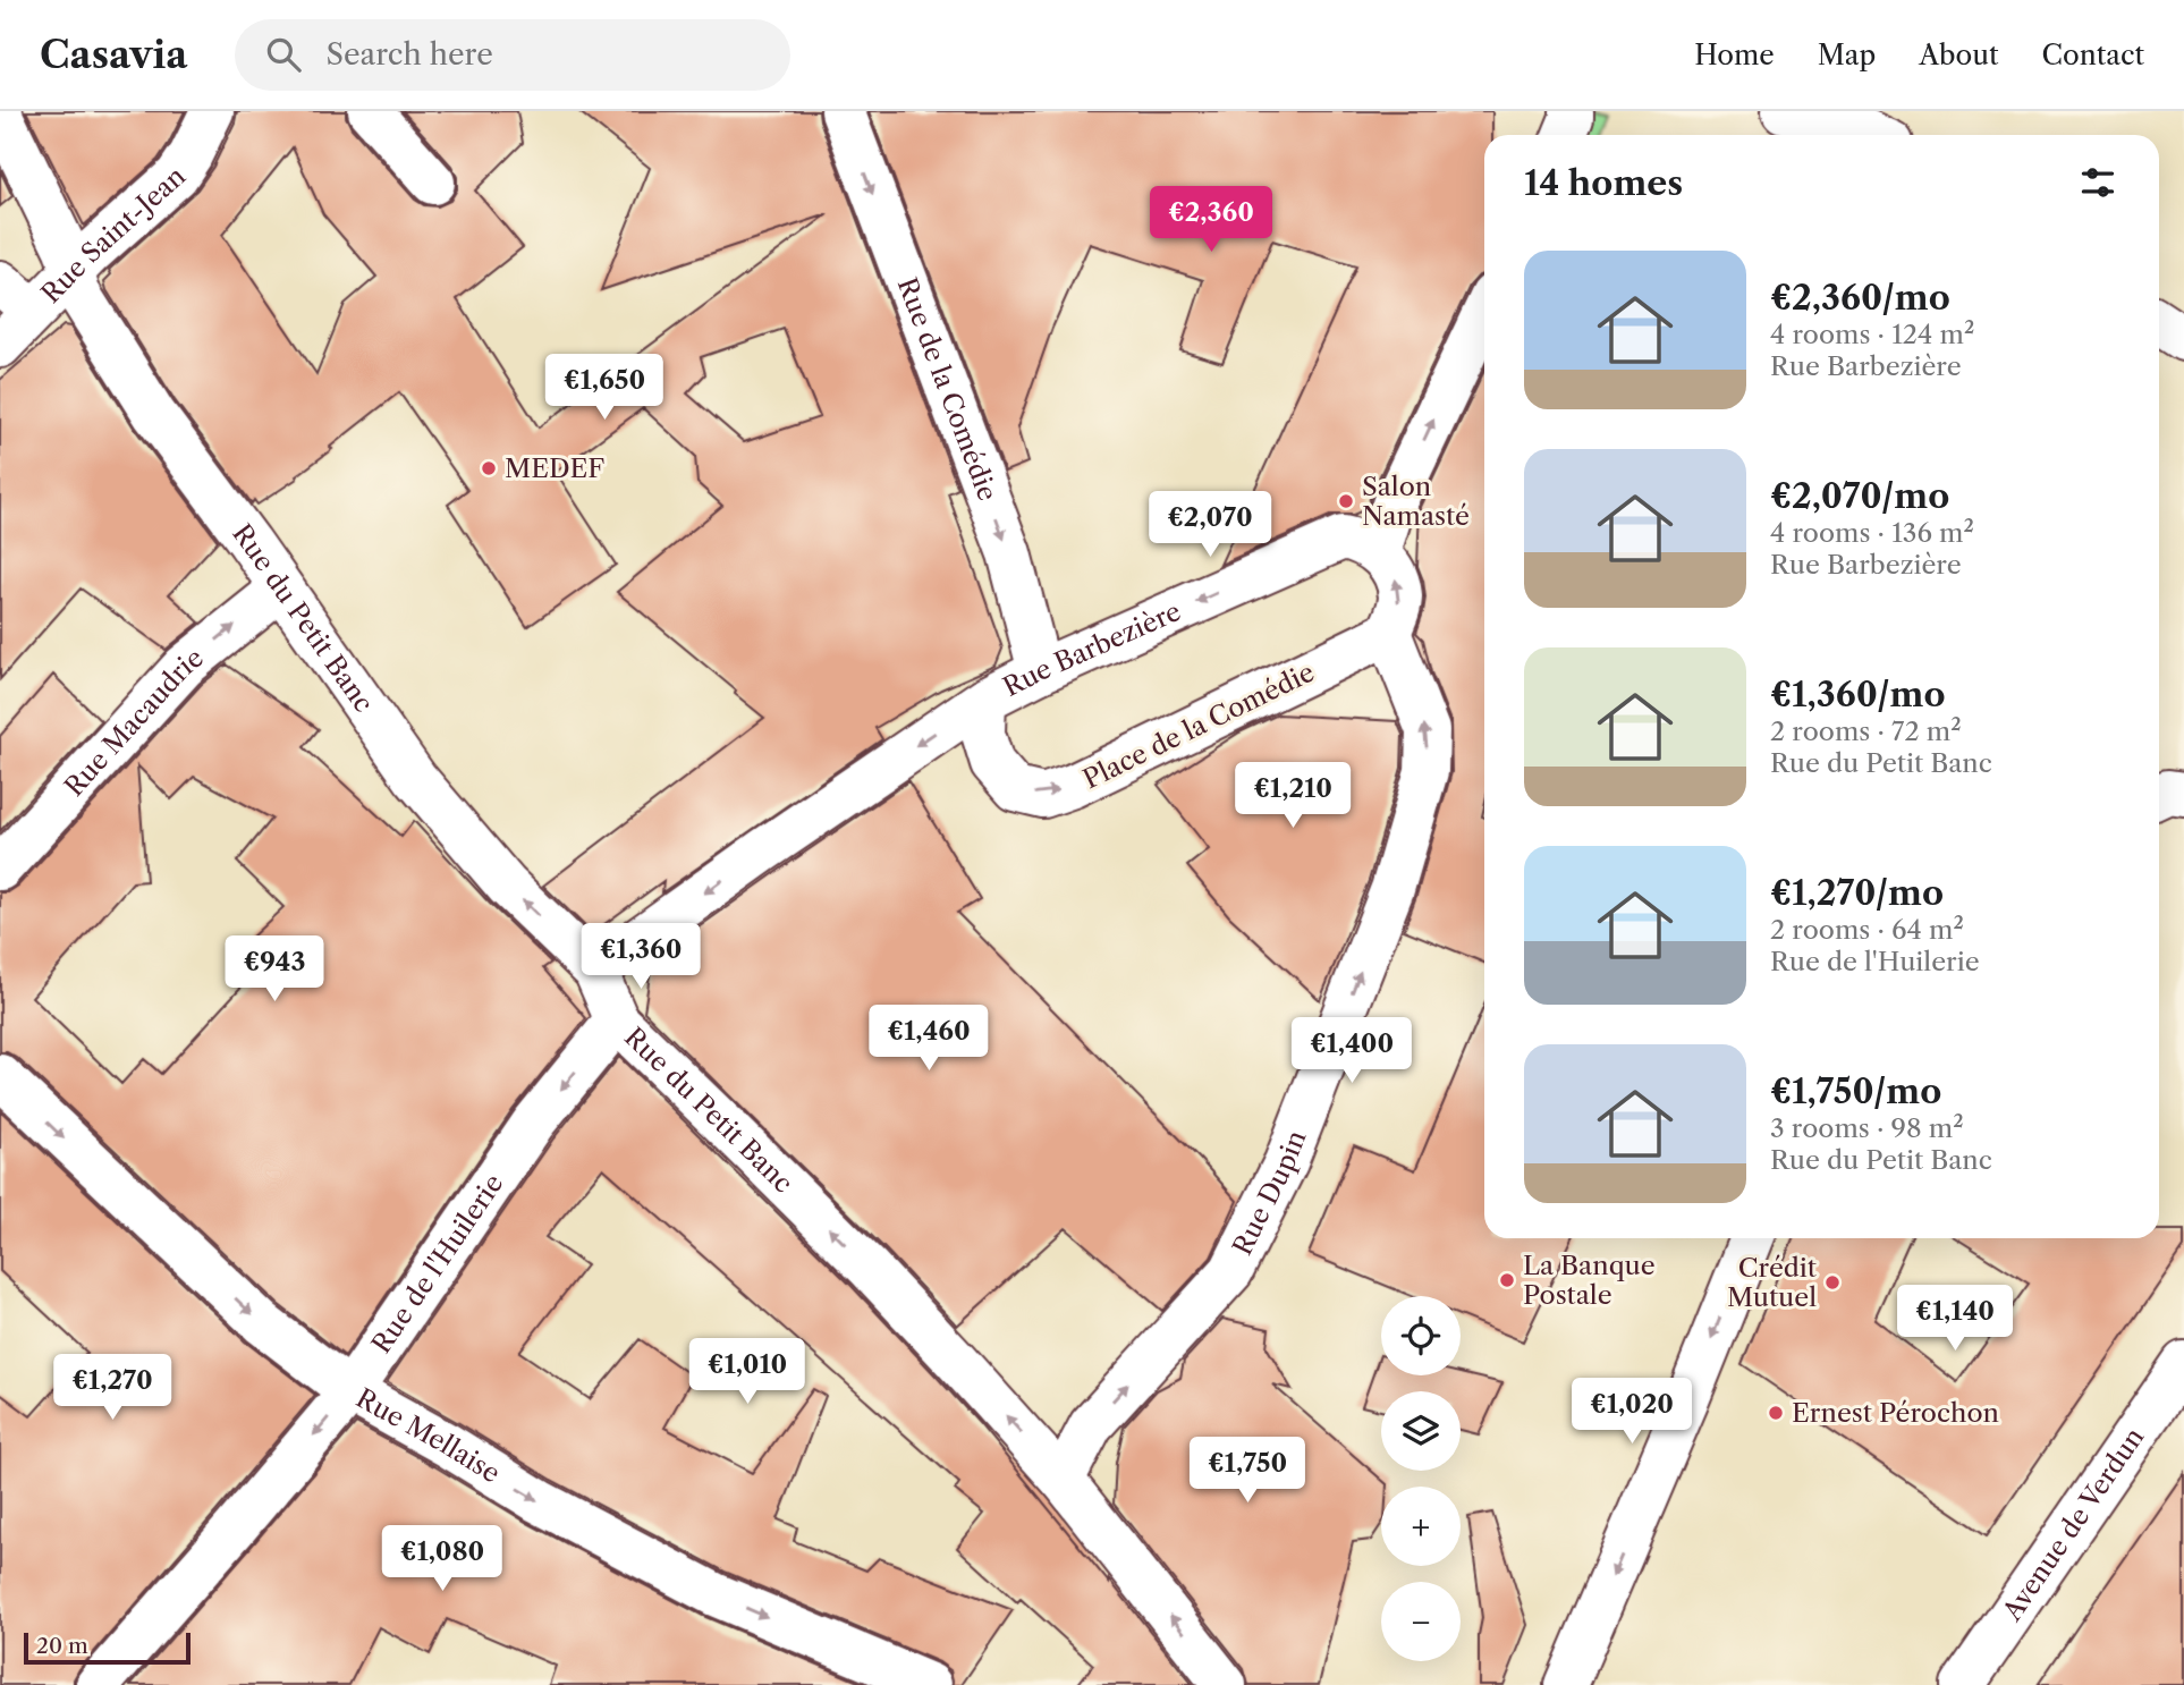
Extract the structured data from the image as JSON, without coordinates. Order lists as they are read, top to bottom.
{
  "streets": {
    "street": [
      "Rue Saint-Jean",
      "Rue de la Comédie",
      "Rue du Petit Banc",
      "Rue Barbezière",
      "Rue Macaudrie",
      "Place de la Comédie",
      "Rue Dupin",
      "Rue de l'Huilerie",
      "Rue Mellaise",
      "Avenue de Verdun"
    ]
  },
  "crossings": [
    ["Rue Saint-Jean", "Rue du Petit Banc"],
    ["Rue de la Comédie", "Rue Barbezière"],
    ["Rue du Petit Banc", "Rue Barbezière"],
    ["Rue du Petit Banc", "Rue Macaudrie"],
    ["Rue du Petit Banc", "Rue Dupin"],
    ["Rue du Petit Banc", "Rue de l'Huilerie"],
    ["Rue Barbezière", "Place de la Comédie"],
    ["Place de la Comédie", "Rue Dupin"],
    ["Rue de l'Huilerie", "Rue Mellaise"]
  ],
  "one_way": [
    "Rue de la Comédie",
    "Rue du Petit Banc",
    "Rue Barbezière",
    "Rue Macaudrie",
    "Place de la Comédie",
    "Rue Dupin",
    "Rue de l'Huilerie",
    "Rue Mellaise"
  ],
  "places": [
    "MEDEF",
    "Salon Namasté",
    "La Banque Postale",
    "Crédit Mutuel",
    "Ernest Pérochon"
  ],
  "scale_bar": "20 m",
  "page": {
    "header": "Casavia",
    "search": "Search here",
    "nav": [
      "Home",
      "Map",
      "About",
      "Contact"
    ],
    "heading": "14 homes",
    "price": [
      "€2,360",
      "€1,650",
      "€2,070",
      "€1,210",
      "€1,360",
      "€943",
      "€1,460",
      "€1,400",
      "€1,140",
      "€1,010",
      "€1,270",
      "€1,020",
      "€1,750",
      "€1,080"
    ],
    "list": [
      {
        "name": "€2,360/mo",
        "note": "4 rooms · 124 m² · Rue Barbezière"
      },
      {
        "name": "€2,070/mo",
        "note": "4 rooms · 136 m² · Rue Barbezière"
      },
      {
        "name": "€1,360/mo",
        "note": "2 rooms · 72 m² · Rue du Petit Banc"
      },
      {
        "name": "€1,270/mo",
        "note": "2 rooms · 64 m² · Rue de l'Huilerie"
      },
      {
        "name": "€1,750/mo",
        "note": "3 rooms · 98 m² · Rue du Petit Banc"
      }
    ],
    "map_buttons": ["+", "−"],
    "scale": "20 m"
  }
}
